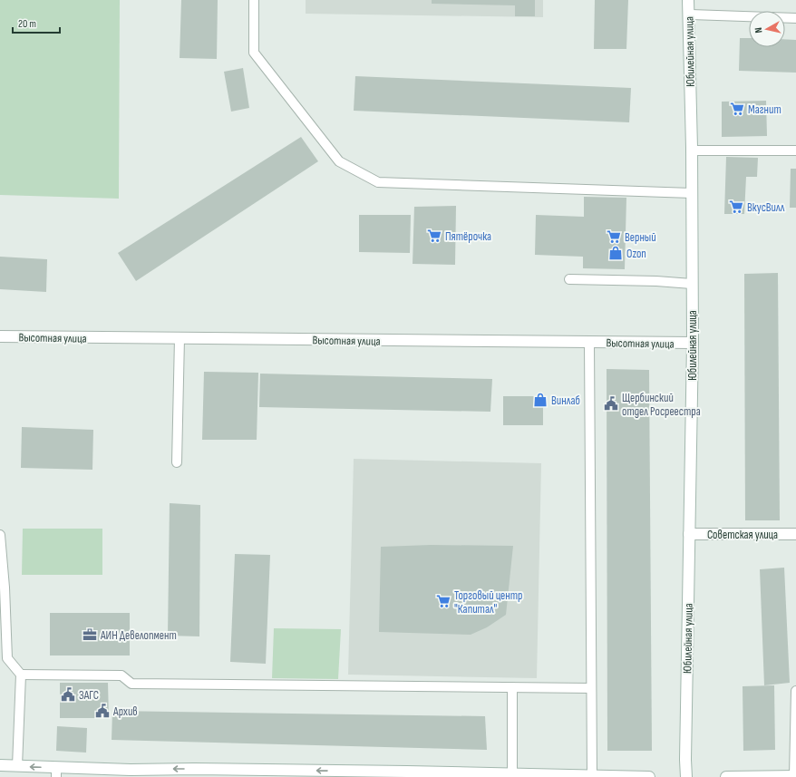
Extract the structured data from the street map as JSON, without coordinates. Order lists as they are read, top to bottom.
{
  "streets": {
    "street": ["Юбилейная улица", "Высотная улица", "Советская улица"]
  },
  "crossings": [
    ["Юбилейная улица", "Высотная улица"],
    ["Юбилейная улица", "Советская улица"]
  ],
  "places": {
    "supermarket": [
      "Магнит",
      "ВкусВилл",
      "Пятёрочка",
      "Верный",
      "Торговый центр \"Капитал\""
    ],
    "shop": ["Ozon", "Винлаб"],
    "public building": ["Щербинский отдел Росреестра", "ЗАГС", "Архив"],
    "office": ["АИН Девелопмент"]
  },
  "scale_bar": "20 m",
  "north": "left"
}
